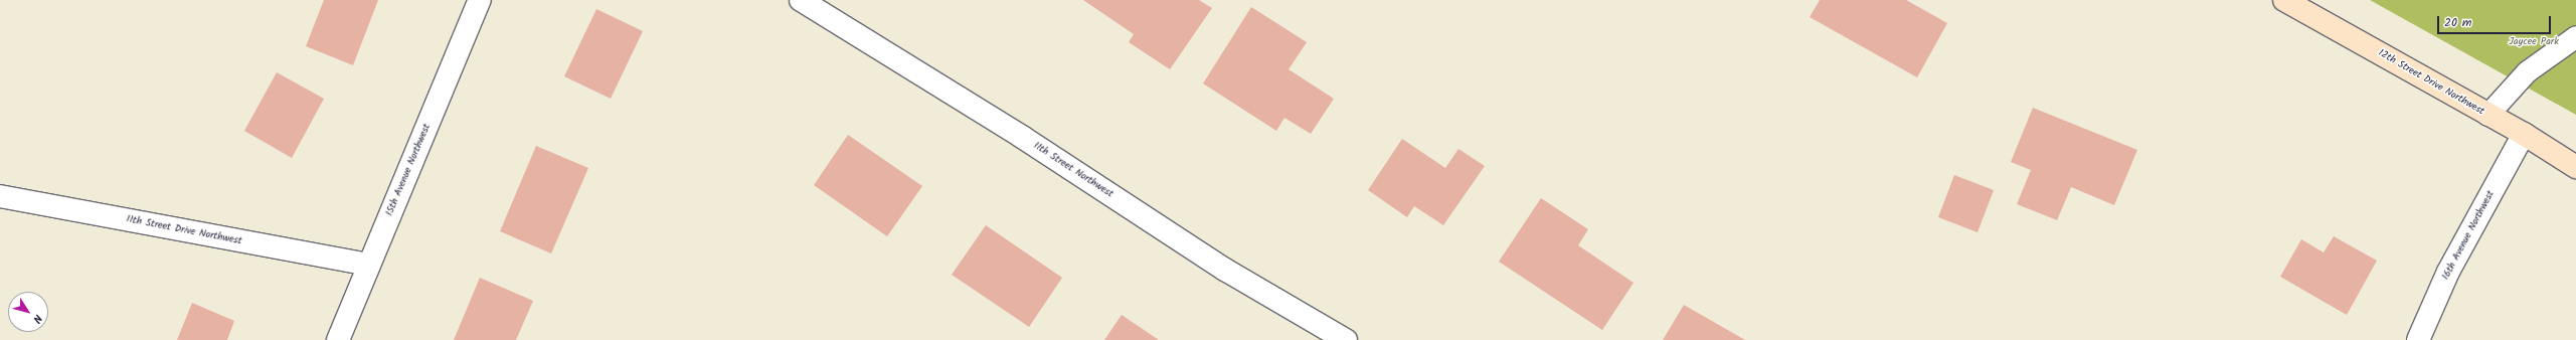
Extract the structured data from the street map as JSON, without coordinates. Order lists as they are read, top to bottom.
{
  "streets": {
    "street": [
      "12th Street Drive Northwest",
      "15th Avenue Northwest",
      "11th Street Northwest",
      "11th Street Drive Northwest",
      "16th Avenue Northwest"
    ]
  },
  "crossings": [
    ["12th Street Drive Northwest", "16th Avenue Northwest"],
    ["15th Avenue Northwest", "11th Street Drive Northwest"]
  ],
  "parks": ["Jaycee Park"],
  "scale_bar": "20 m",
  "north": "bottom right"
}
